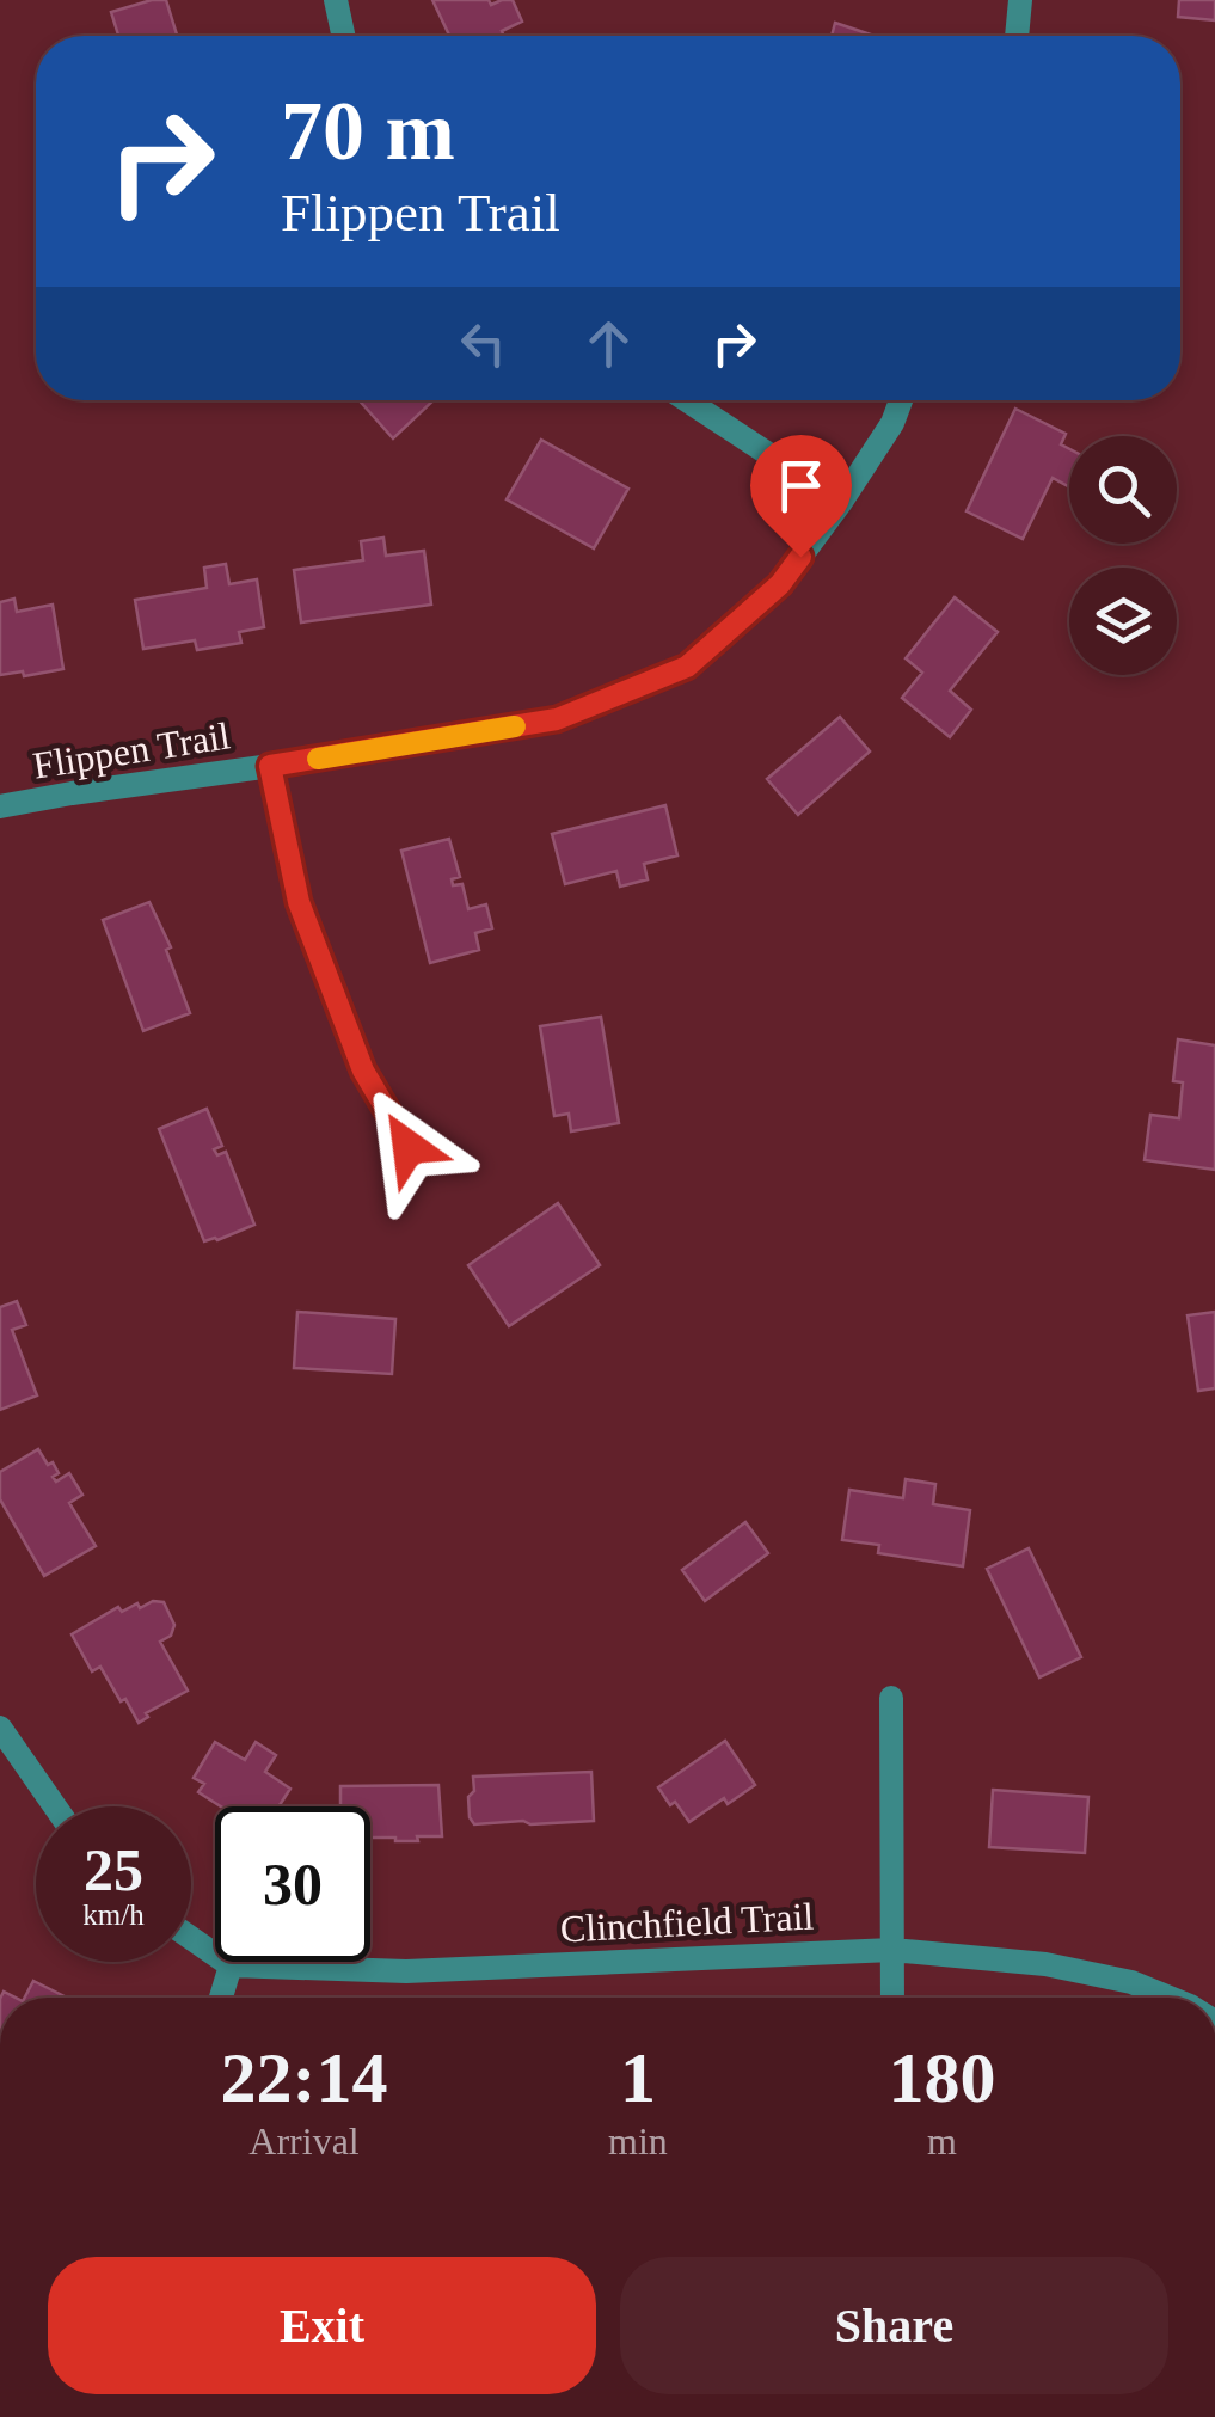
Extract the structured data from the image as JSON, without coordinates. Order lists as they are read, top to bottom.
{
  "streets": {
    "street": ["Flippen Trail", "Clinchfield Trail"]
  },
  "page": {
    "turn": ["70 m", "Flippen Trail"],
    "speed": "25 km/h",
    "limit": "30",
    "eta": [
      "22:14",
      "Arrival",
      "1",
      "min",
      "180",
      "m"
    ],
    "buttons": ["Exit", "Share"]
  }
}
